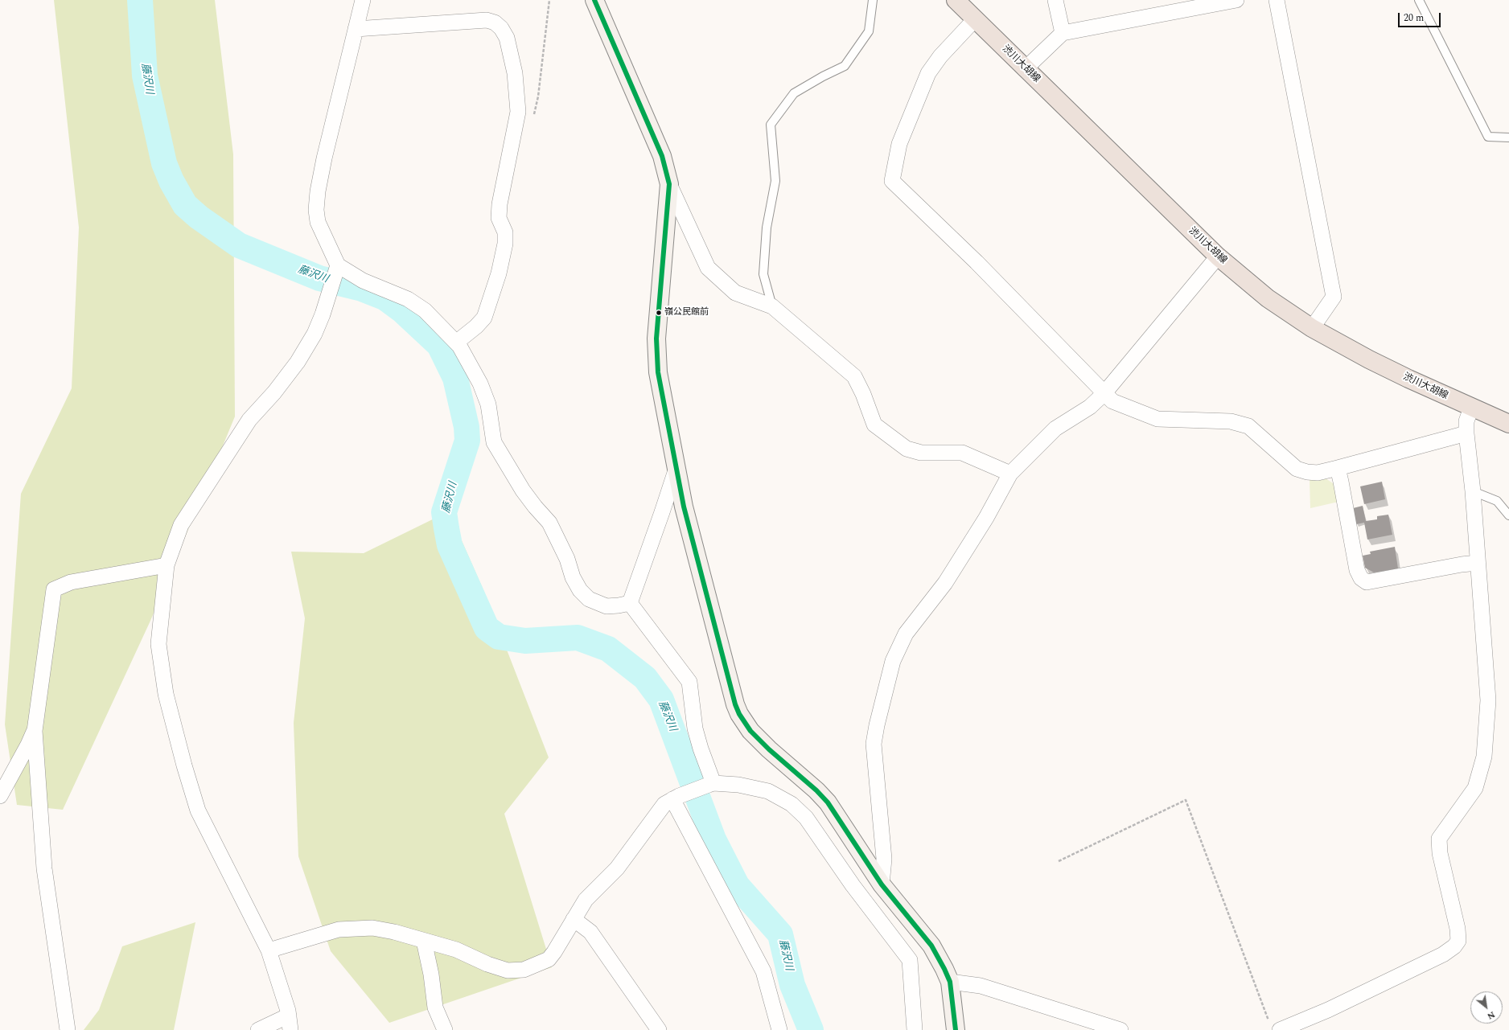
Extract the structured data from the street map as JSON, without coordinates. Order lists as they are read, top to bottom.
{
  "streets": {
    "main road": ["渋川大胡線"]
  },
  "water": ["藤沢川"],
  "places": ["嶺公民館前"],
  "scale_bar": "20 m",
  "north": "bottom right"
}
